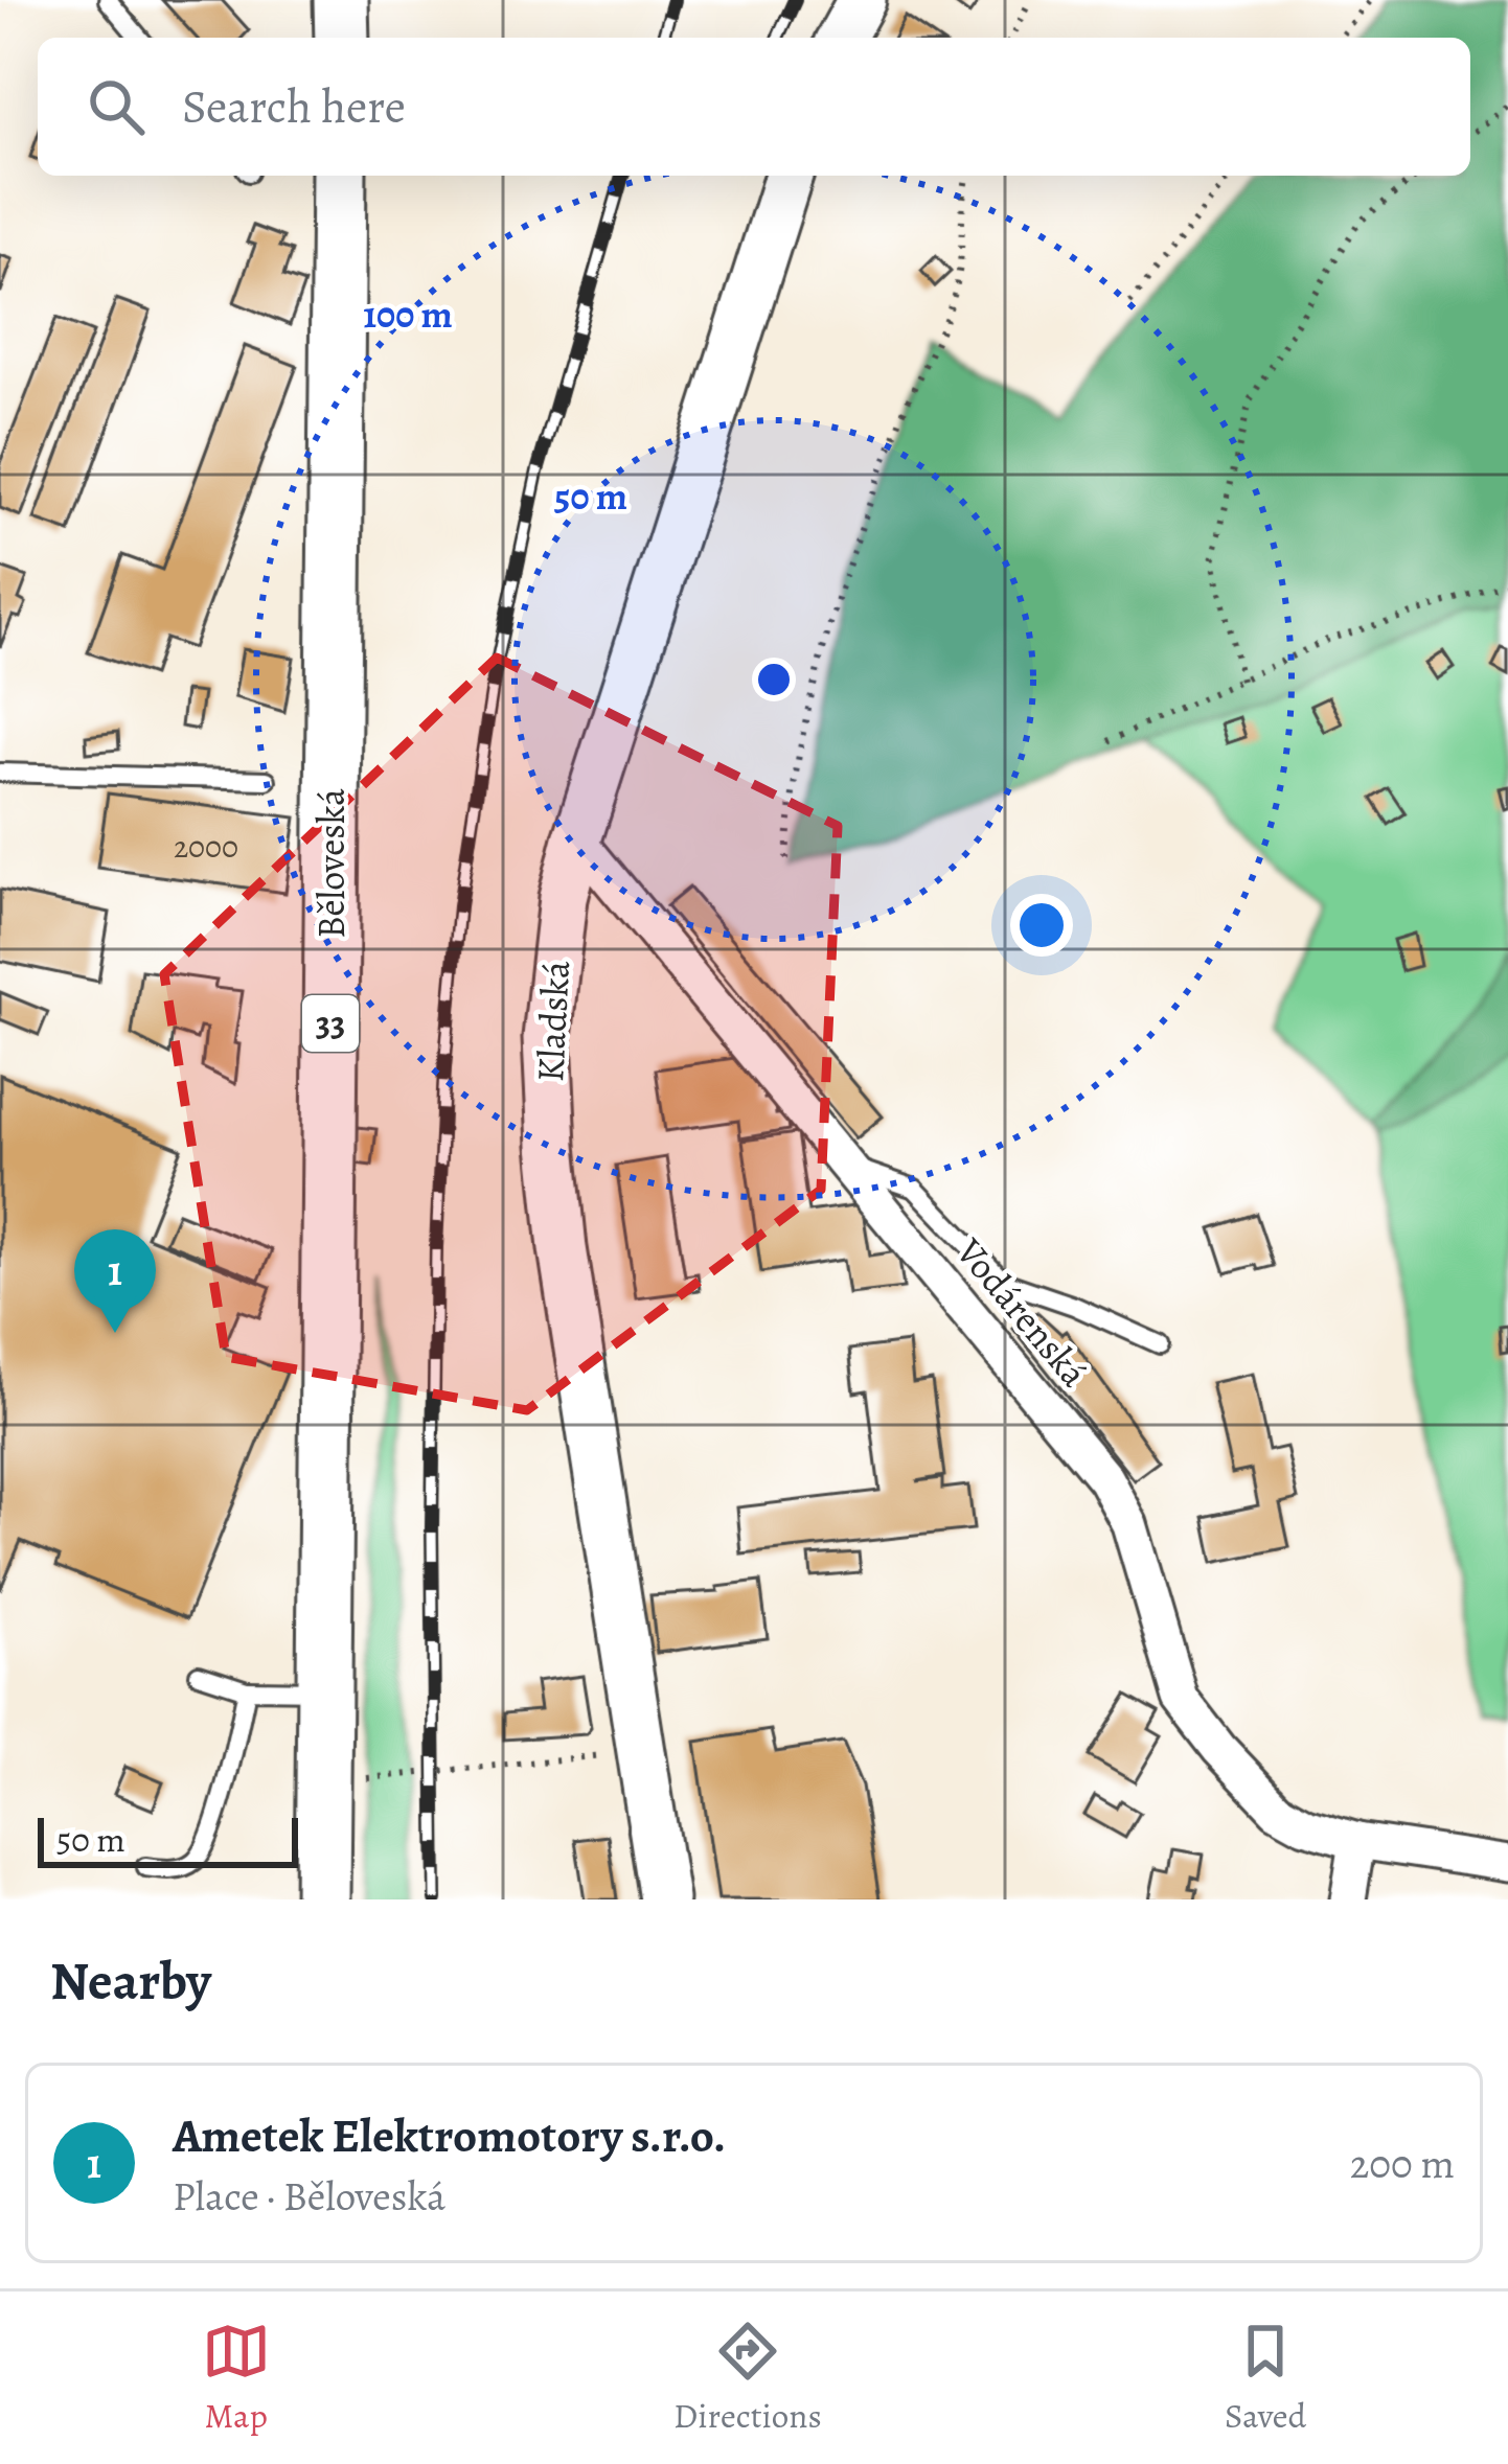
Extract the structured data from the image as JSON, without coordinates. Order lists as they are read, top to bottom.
{
  "streets": {
    "main road": ["Běloveská", "Kladská", "33"],
    "street": ["Vodárenská"]
  },
  "crossings": [
    ["Běloveská", "33"],
    ["Kladská", "Vodárenská"]
  ],
  "house_numbers": ["2000"],
  "scale_bar": "50 m",
  "page": {
    "search": "Search here",
    "pins": "1",
    "scale": "50 m",
    "heading": "Nearby",
    "list": [
      {
        "mark": "1",
        "name": "Ametek Elektromotory s.r.o.",
        "note": "Place · Běloveská",
        "value": "200 m"
      }
    ],
    "nav": ["Map", "Directions", "Saved"]
  },
  "rings": ["100 m", "50 m"]
}
